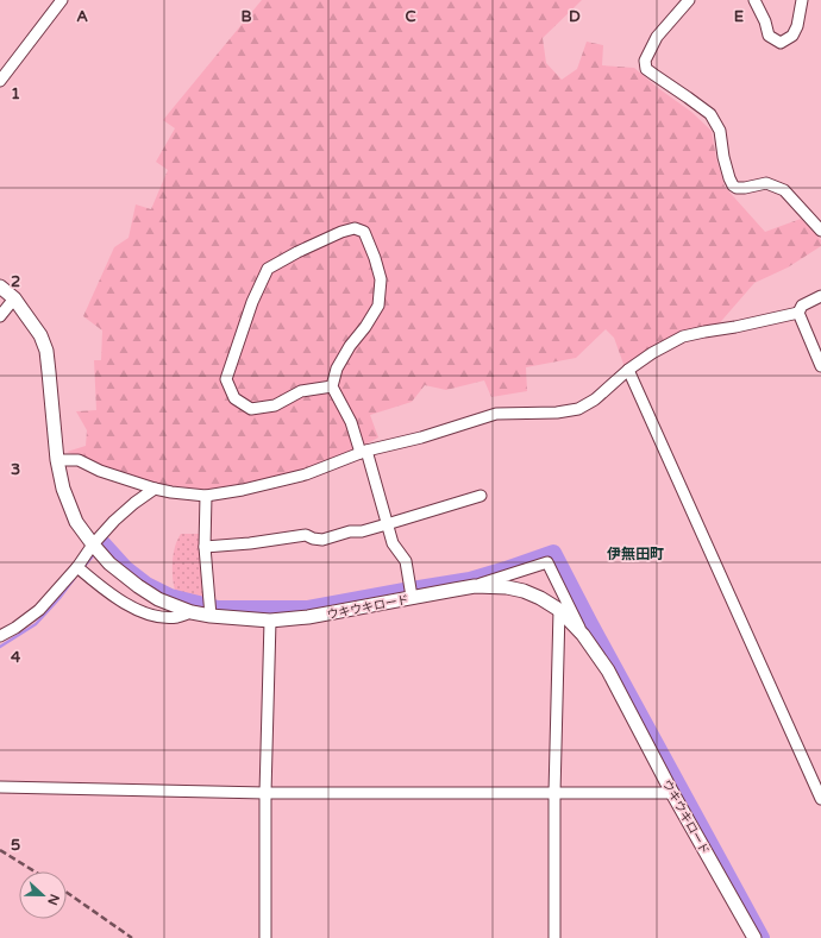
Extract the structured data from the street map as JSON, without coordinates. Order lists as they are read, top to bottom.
{
  "streets": {
    "street": ["ウキウキロード"]
  },
  "districts": ["伊無田町"],
  "north": "right",
  "grid": {
    "columns": [
      "A",
      "B",
      "C",
      "D",
      "E"
    ],
    "rows": [
      "1",
      "2",
      "3",
      "4",
      "5"
    ]
  }
}
